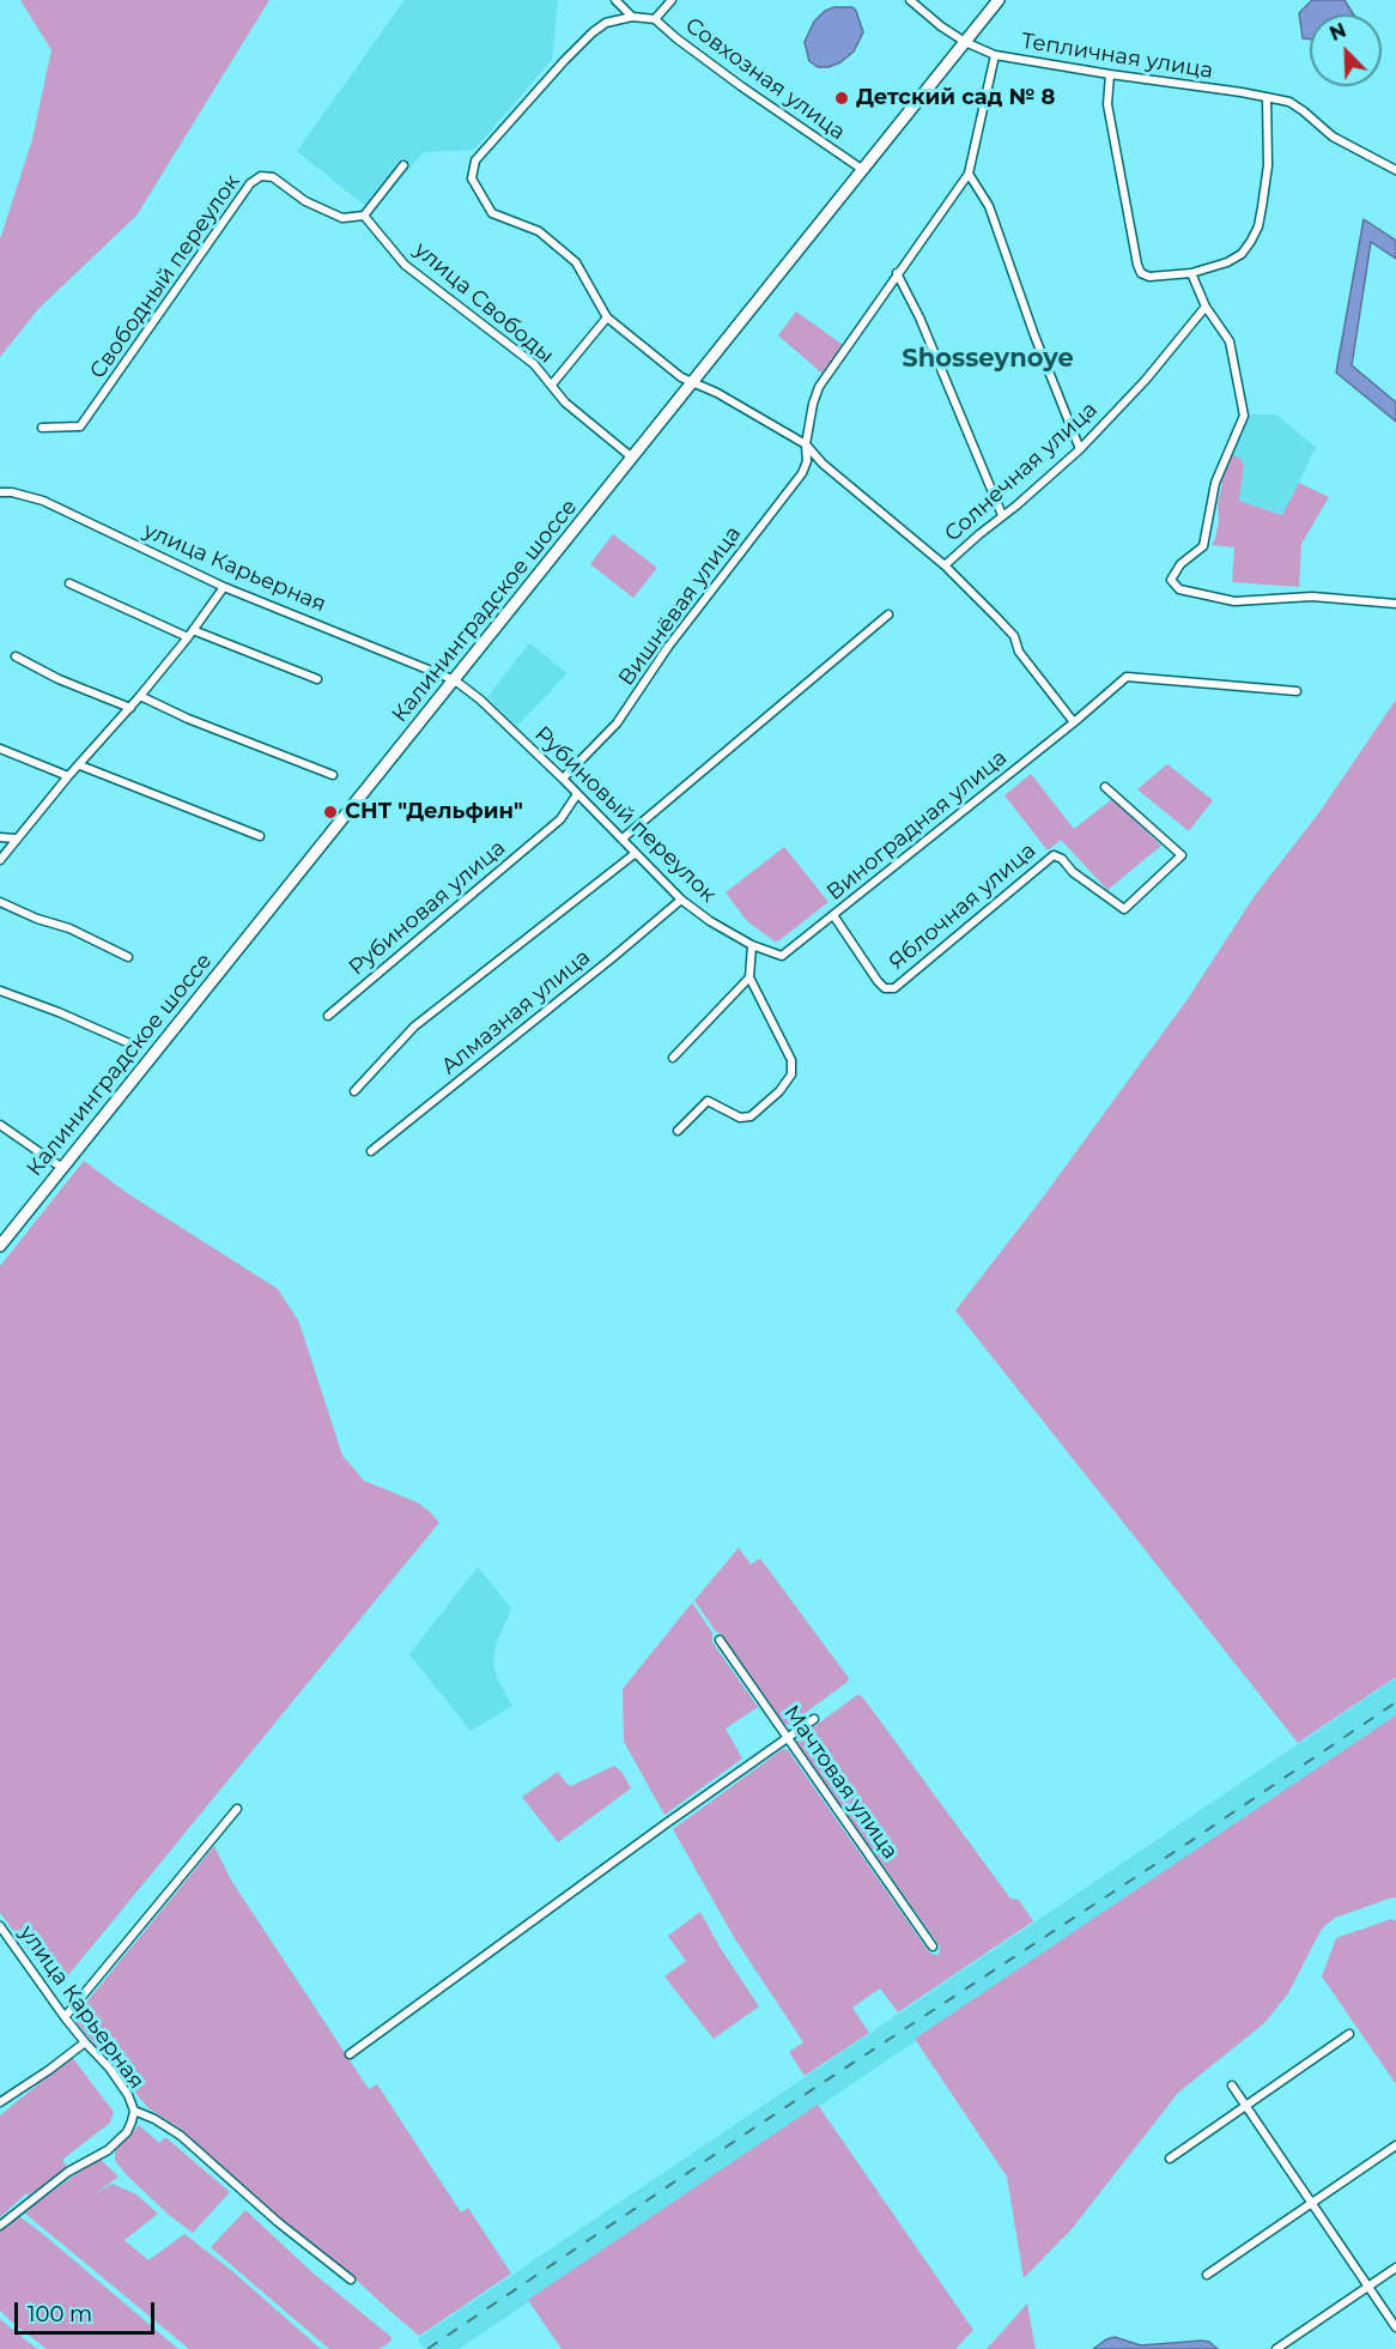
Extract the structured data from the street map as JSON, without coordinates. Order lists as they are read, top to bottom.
{
  "streets": {
    "main road": ["Калининградское шоссе"],
    "street": [
      "Тепличная улица",
      "Совхозная улица",
      "Свободный переулок",
      "улица Свободы",
      "Солнечная улица",
      "улица Карьерная",
      "Вишнёвая улица",
      "Рубиновый переулок",
      "Виноградная улица",
      "Яблочная улица",
      "Рубиновая улица",
      "Алмазная улица",
      "Мачтовая улица"
    ]
  },
  "crossings": [
    ["Тепличная улица", "Калининградское шоссе"],
    ["Совхозная улица", "Солнечная улица"],
    ["Совхозная улица", "Вишнёвая улица"],
    ["Совхозная улица", "Калининградское шоссе"],
    ["Совхозная улица", "Виноградная улица"],
    ["Свободный переулок", "улица Свободы"],
    ["улица Свободы", "Калининградское шоссе"],
    ["улица Карьерная", "Калининградское шоссе"],
    ["улица Карьерная", "Рубиновый переулок"],
    ["Вишнёвая улица", "Рубиновый переулок"],
    ["Калининградское шоссе", "Рубиновый переулок"],
    ["Рубиновый переулок", "Виноградная улица"],
    ["Рубиновый переулок", "Рубиновая улица"],
    ["Рубиновый переулок", "Алмазная улица"],
    ["Виноградная улица", "Яблочная улица"]
  ],
  "districts": ["Shosseynoye"],
  "places": ["Детский сад № 8", "СНТ \"Дельфин\""],
  "scale_bar": "100 m",
  "north": "top left"
}
